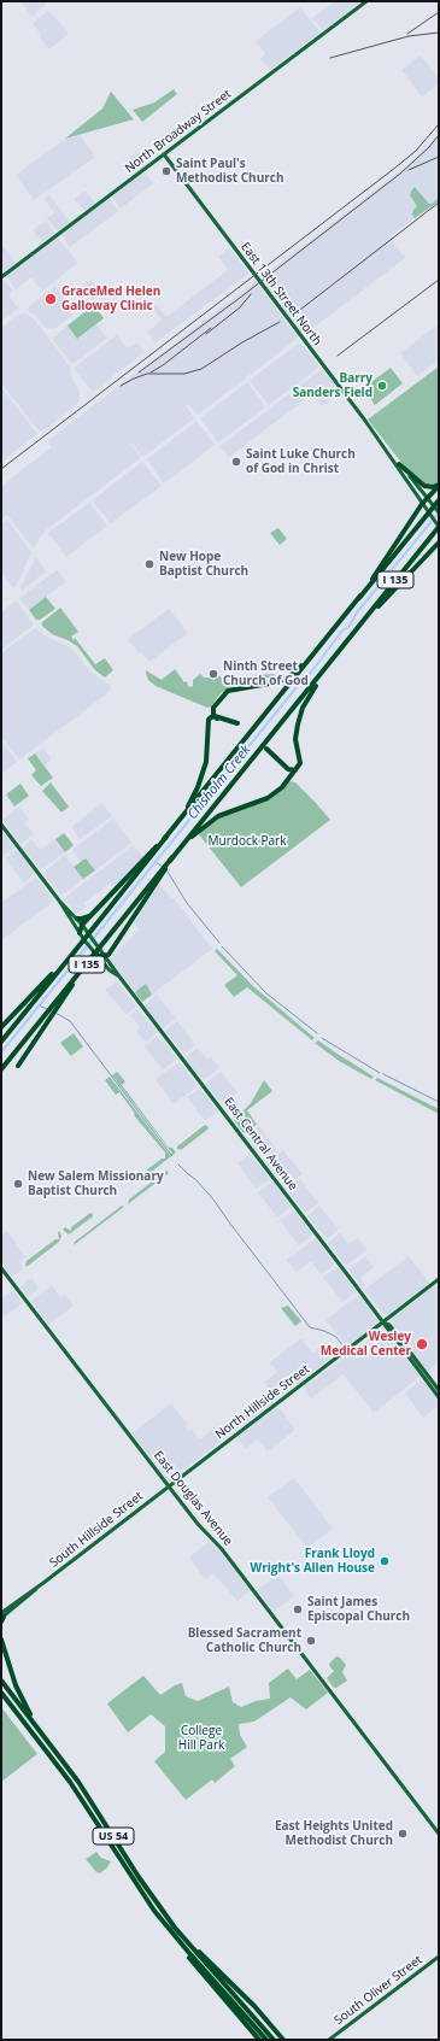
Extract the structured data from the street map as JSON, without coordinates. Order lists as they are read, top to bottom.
{
  "streets": {
    "highway": ["I 135", "US 54"],
    "main road": [
      "North Broadway Street",
      "East 13th Street North",
      "East Central Avenue",
      "North Hillside Street",
      "East Douglas Avenue",
      "South Hillside Street",
      "South Oliver Street"
    ]
  },
  "crossings": [
    ["North Broadway Street", "East 13th Street North"],
    ["East 13th Street North", "I 135"],
    ["East Central Avenue", "North Hillside Street"],
    ["North Hillside Street", "East Douglas Avenue"],
    ["North Hillside Street", "South Hillside Street"],
    ["East Douglas Avenue", "South Hillside Street"]
  ],
  "water": ["Chisholm Creek"],
  "parks": ["Murdock Park", "College Hill Park"],
  "places": [
    "Saint Paul's Methodist Church",
    "GraceMed Helen Galloway Clinic",
    "Barry Sanders Field",
    "Saint Luke Church of God in Christ",
    "New Hope Baptist Church",
    "Ninth Street Church of God",
    "New Salem Missionary Baptist Church",
    "Wesley Medical Center",
    "Frank Lloyd Wright's Allen House",
    "Saint James Episcopal Church",
    "Blessed Sacrament Catholic Church",
    "East Heights United Methodist Church"
  ]
}
